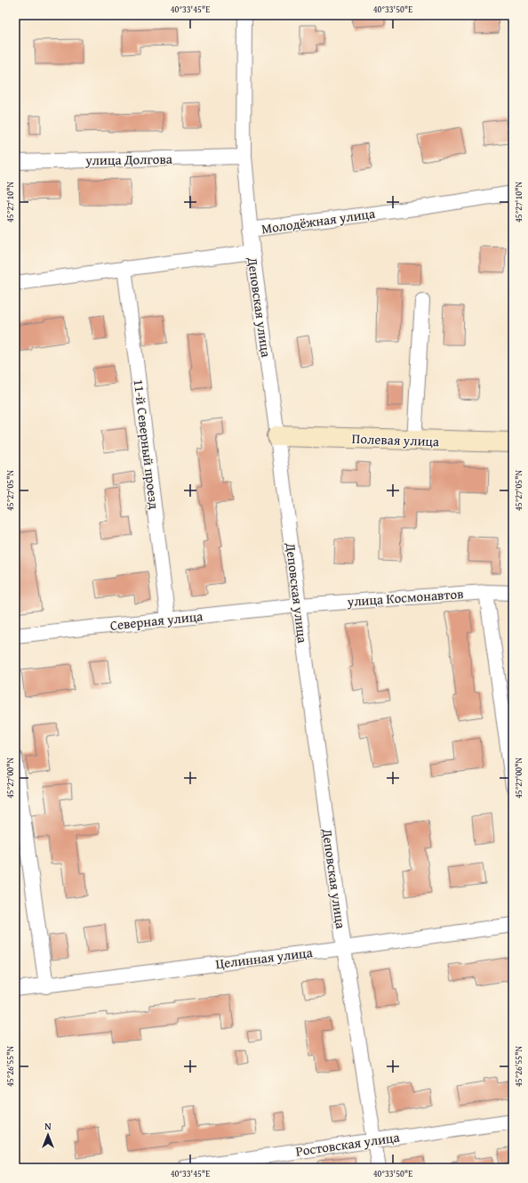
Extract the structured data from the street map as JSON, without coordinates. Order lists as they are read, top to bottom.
{
  "streets": {
    "street": [
      "улица Долгова",
      "Молодёжная улица",
      "Деповская улица",
      "Полевая улица",
      "11-й Северный проезд",
      "улица Космонавтов",
      "Северная улица",
      "Целинная улица",
      "Ростовская улица"
    ]
  },
  "crossings": [
    ["улица Долгова", "Деповская улица"],
    ["Молодёжная улица", "Деповская улица"],
    ["Молодёжная улица", "11-й Северный проезд"],
    ["Деповская улица", "Полевая улица"],
    ["Деповская улица", "улица Космонавтов"],
    ["Деповская улица", "Северная улица"],
    ["Деповская улица", "Целинная улица"],
    ["Деповская улица", "Ростовская улица"],
    ["11-й Северный проезд", "Северная улица"],
    ["улица Космонавтов", "Северная улица"]
  ],
  "north": "top",
  "coordinates": [
    "40°33'45\"E",
    "40°33'50\"E",
    "45°27'10\"N",
    "45°27'05\"N",
    "45°27'00\"N",
    "45°26'55\"N"
  ]
}
